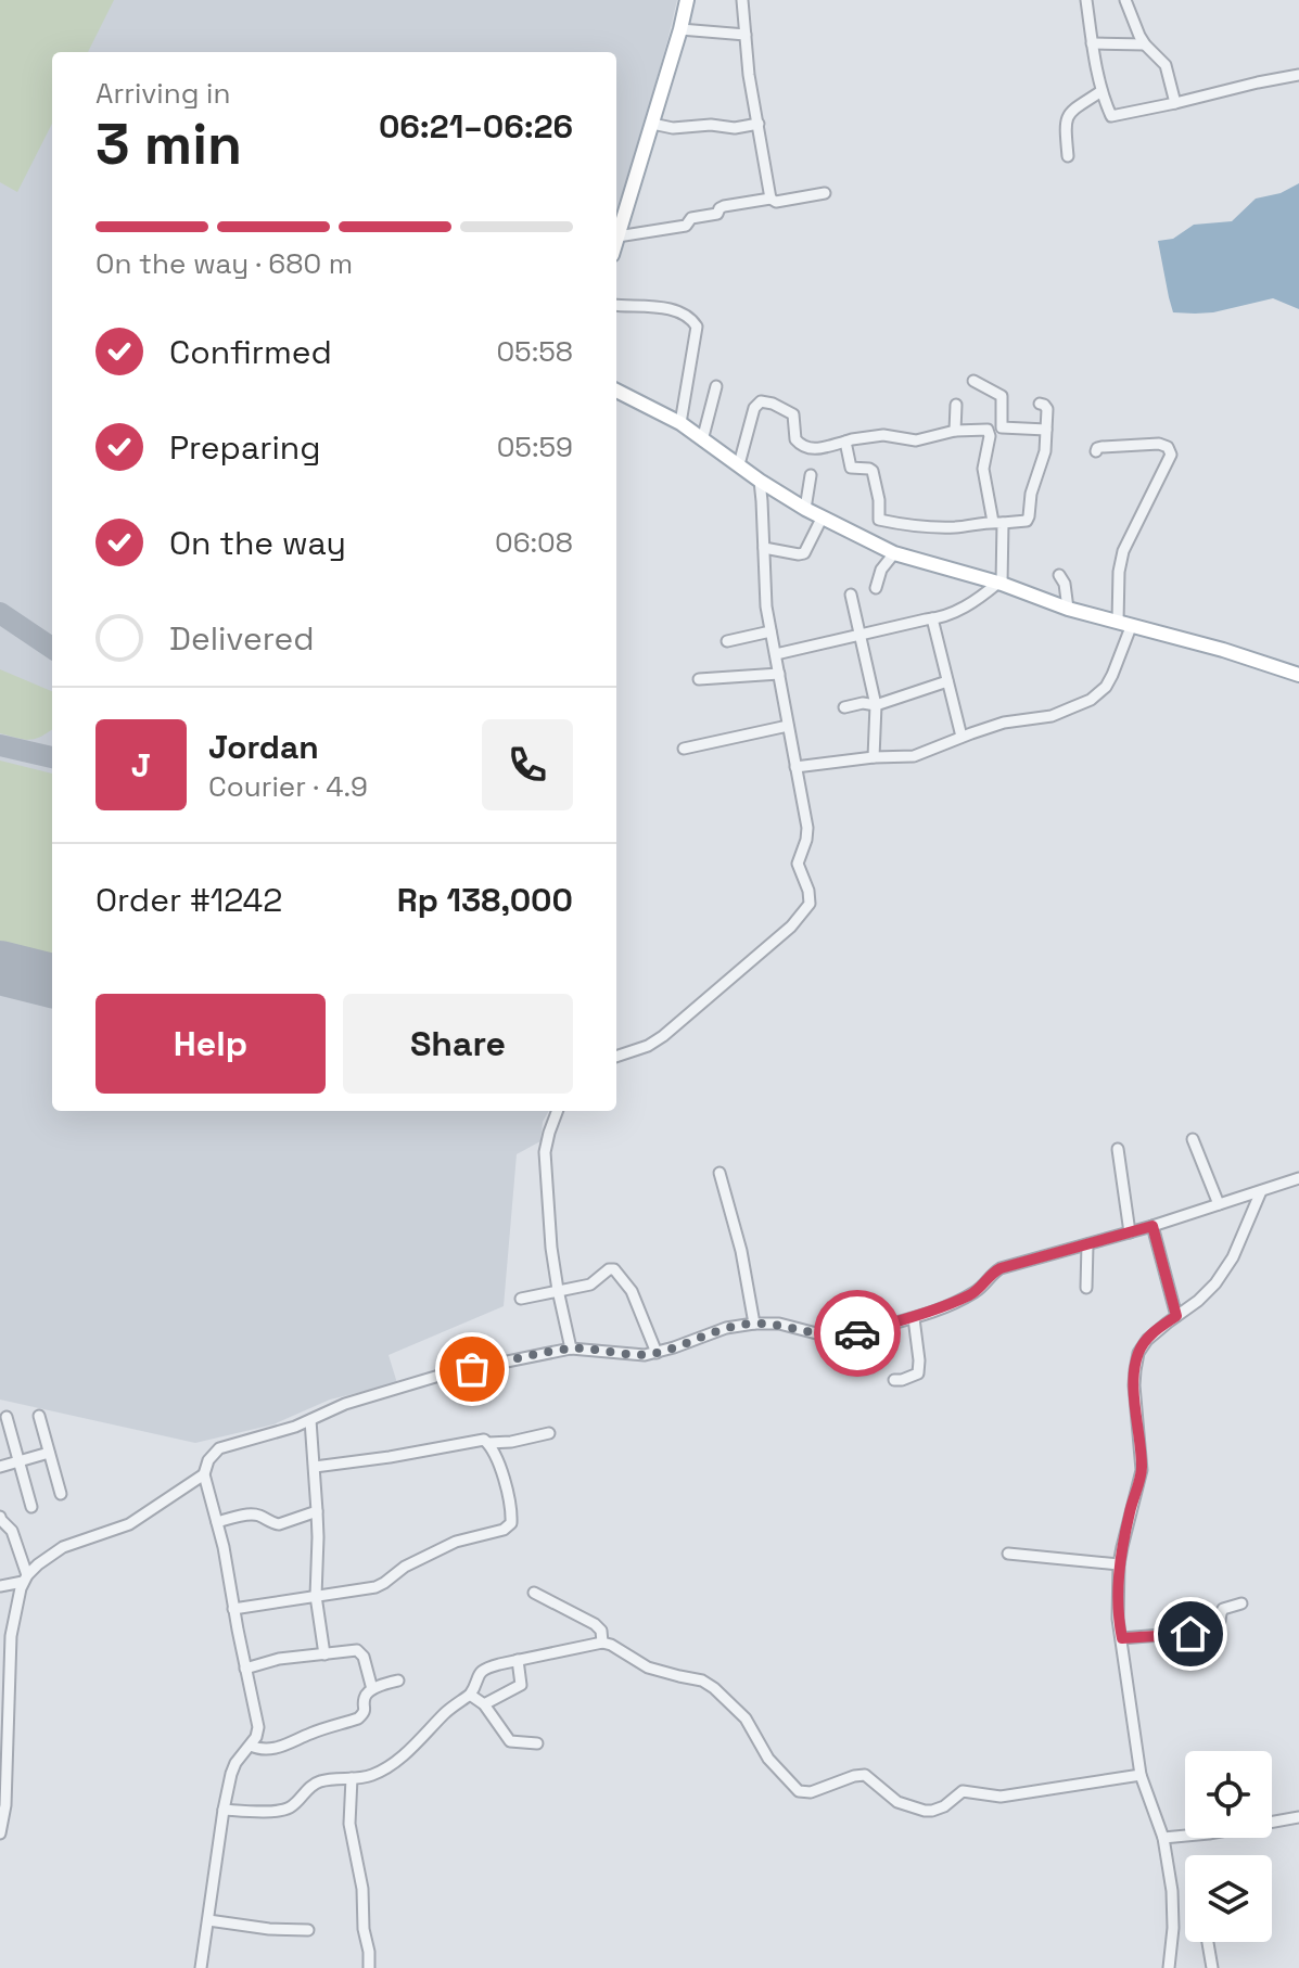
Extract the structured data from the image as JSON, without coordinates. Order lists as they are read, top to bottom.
{
  "page": {
    "heading": ["3 min", "Arriving in", "06:21–06:26"],
    "panel": [
      "Jordan",
      "Courier · 4.9",
      "Order #1242",
      "Rp 138,000"
    ],
    "bar": "On the way · 680 m",
    "list": [
      ["Confirmed", "05:58"],
      ["Preparing", "05:59"],
      ["On the way", "06:08"],
      "Delivered"
    ],
    "round": "J",
    "buttons": ["Help", "Share"]
  }
}
